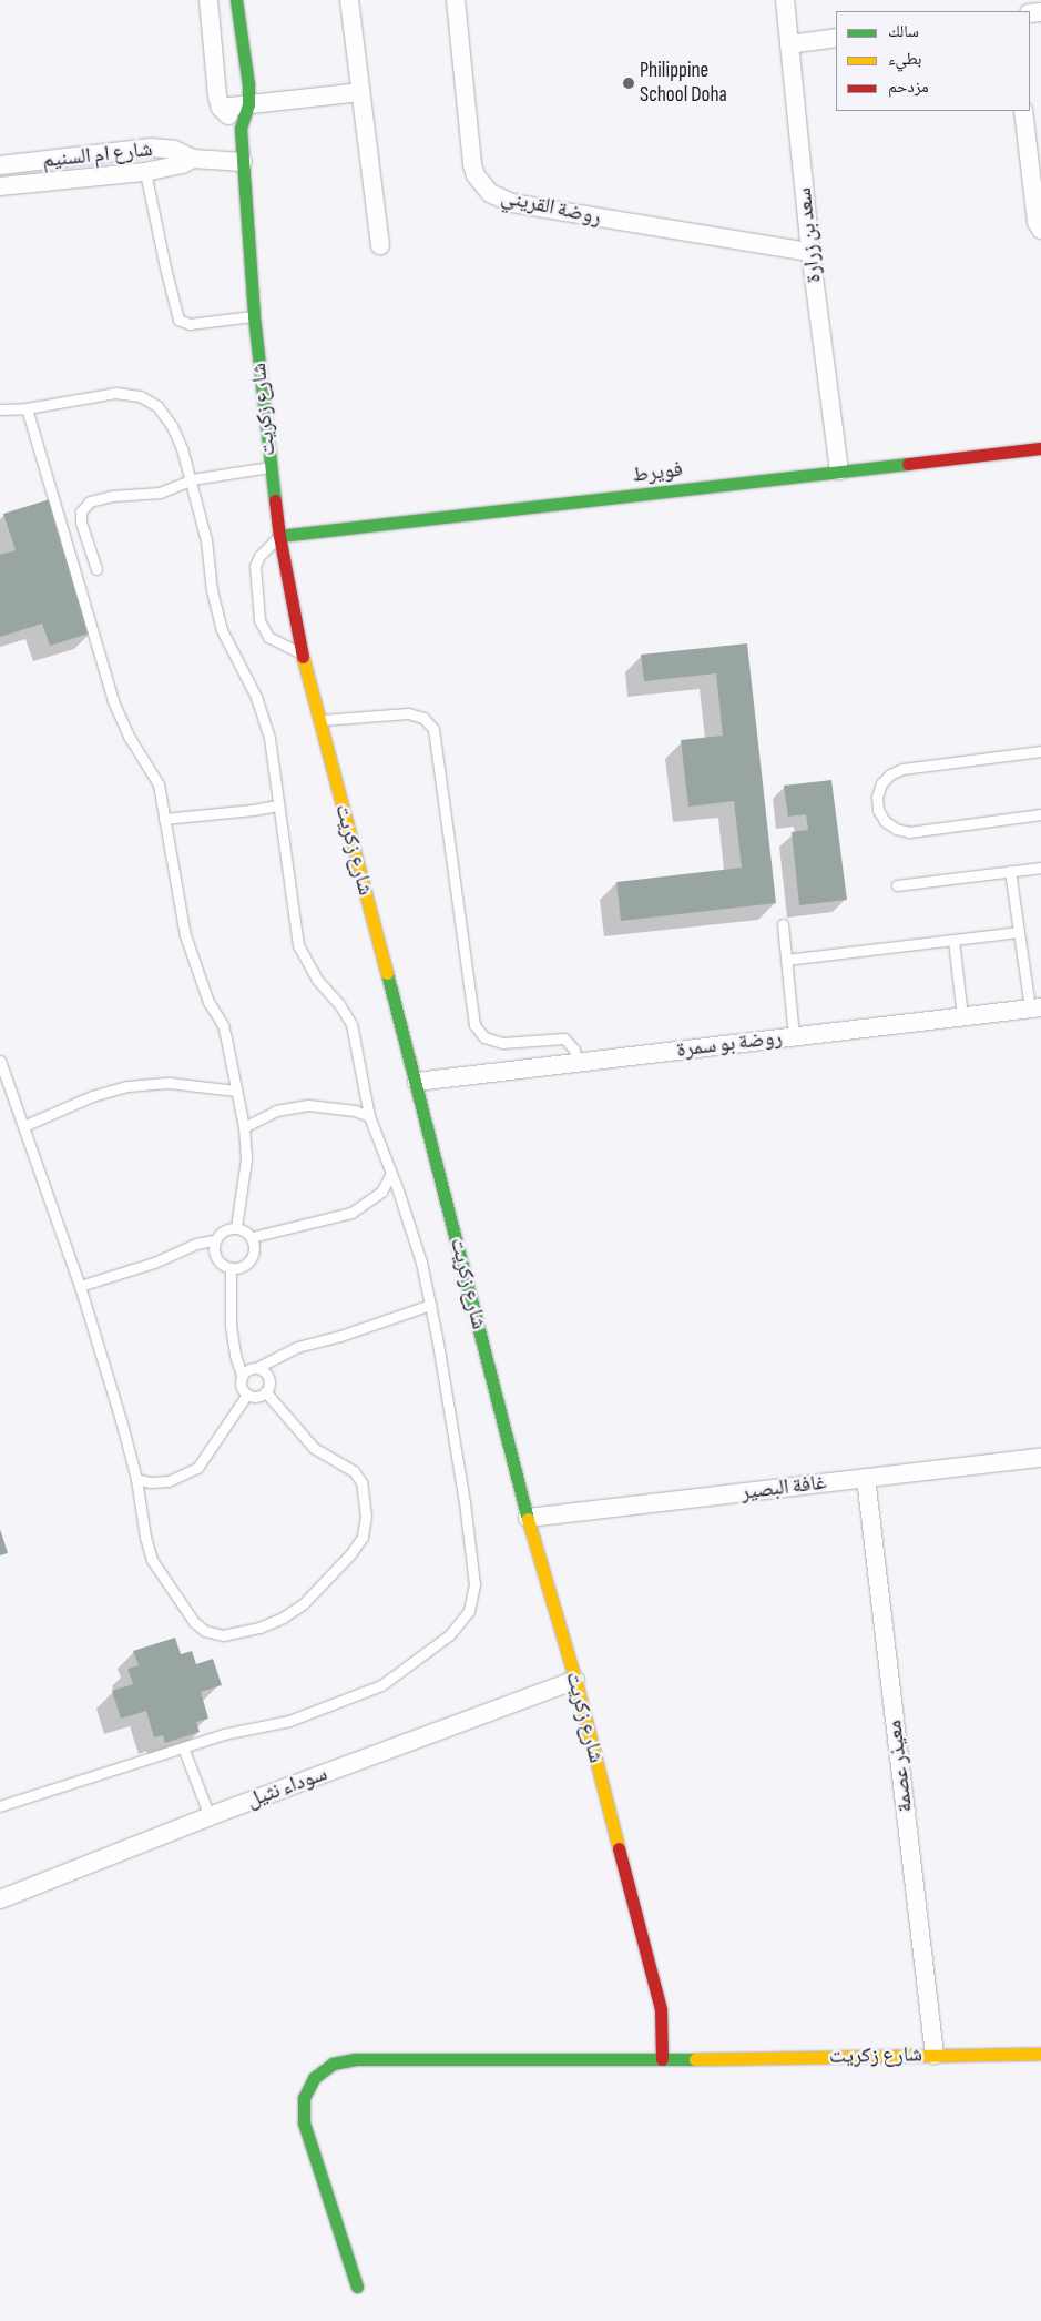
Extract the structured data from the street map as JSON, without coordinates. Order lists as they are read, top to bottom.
{
  "streets": {
    "street": [
      "شارع ام السنيم",
      "روضة القريني",
      "سعد بن زرارة",
      "شارع زكريت",
      "فويرط",
      "روضة بو سمرة",
      "غافة البصير",
      "معيذر عصمة",
      "سوداء نثيل"
    ]
  },
  "crossings": [
    ["شارع ام السنيم", "شارع زكريت"],
    ["روضة القريني", "سعد بن زرارة"],
    ["سعد بن زرارة", "فويرط"],
    ["شارع زكريت", "فويرط"],
    ["شارع زكريت", "روضة بو سمرة"],
    ["شارع زكريت", "غافة البصير"],
    ["شارع زكريت", "معيذر عصمة"],
    ["شارع زكريت", "سوداء نثيل"],
    ["غافة البصير", "معيذر عصمة"]
  ],
  "places": ["Philippine School Doha"],
  "legend": ["سالك", "بطيء", "مزدحم"]
}
